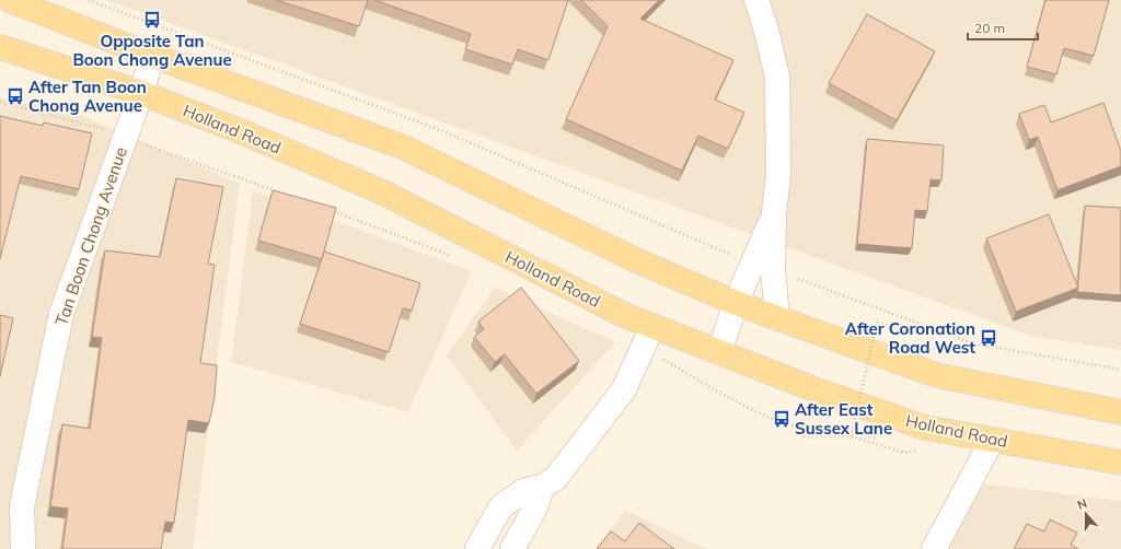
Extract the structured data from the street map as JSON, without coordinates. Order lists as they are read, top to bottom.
{
  "streets": {
    "main road": ["Holland Road"],
    "street": ["Tan Boon Chong Avenue"]
  },
  "crossings": [
    ["Holland Road", "Tan Boon Chong Avenue"]
  ],
  "places": {
    "bus stop": [
      "Opposite Tan Boon Chong Avenue",
      "After Tan Boon Chong Avenue",
      "After Coronation Road West",
      "After East Sussex Lane"
    ]
  },
  "scale_bar": "20 m",
  "north": "top"
}
